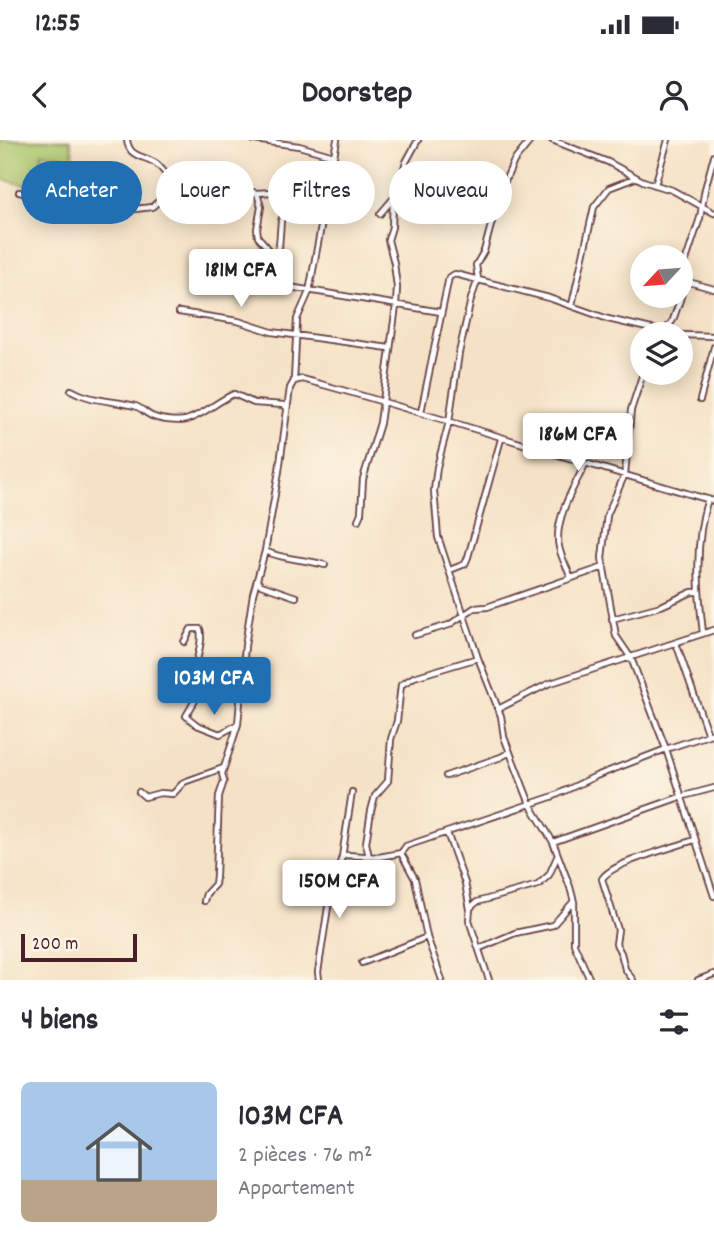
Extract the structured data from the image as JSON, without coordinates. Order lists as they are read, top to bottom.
{
  "scale_bar": "200 m",
  "north": "bottom left",
  "page": {
    "status": "12:55",
    "header": "Doorstep",
    "chip": [
      "Acheter",
      "Louer",
      "Filtres",
      "Nouveau"
    ],
    "price": [
      "181M CFA",
      "186M CFA",
      "103M CFA",
      "150M CFA"
    ],
    "scale": "200 m",
    "heading": "4 biens",
    "list": [
      {
        "name": "103M CFA",
        "note": "2 pièces · 76 m² · Appartement"
      }
    ]
  }
}
